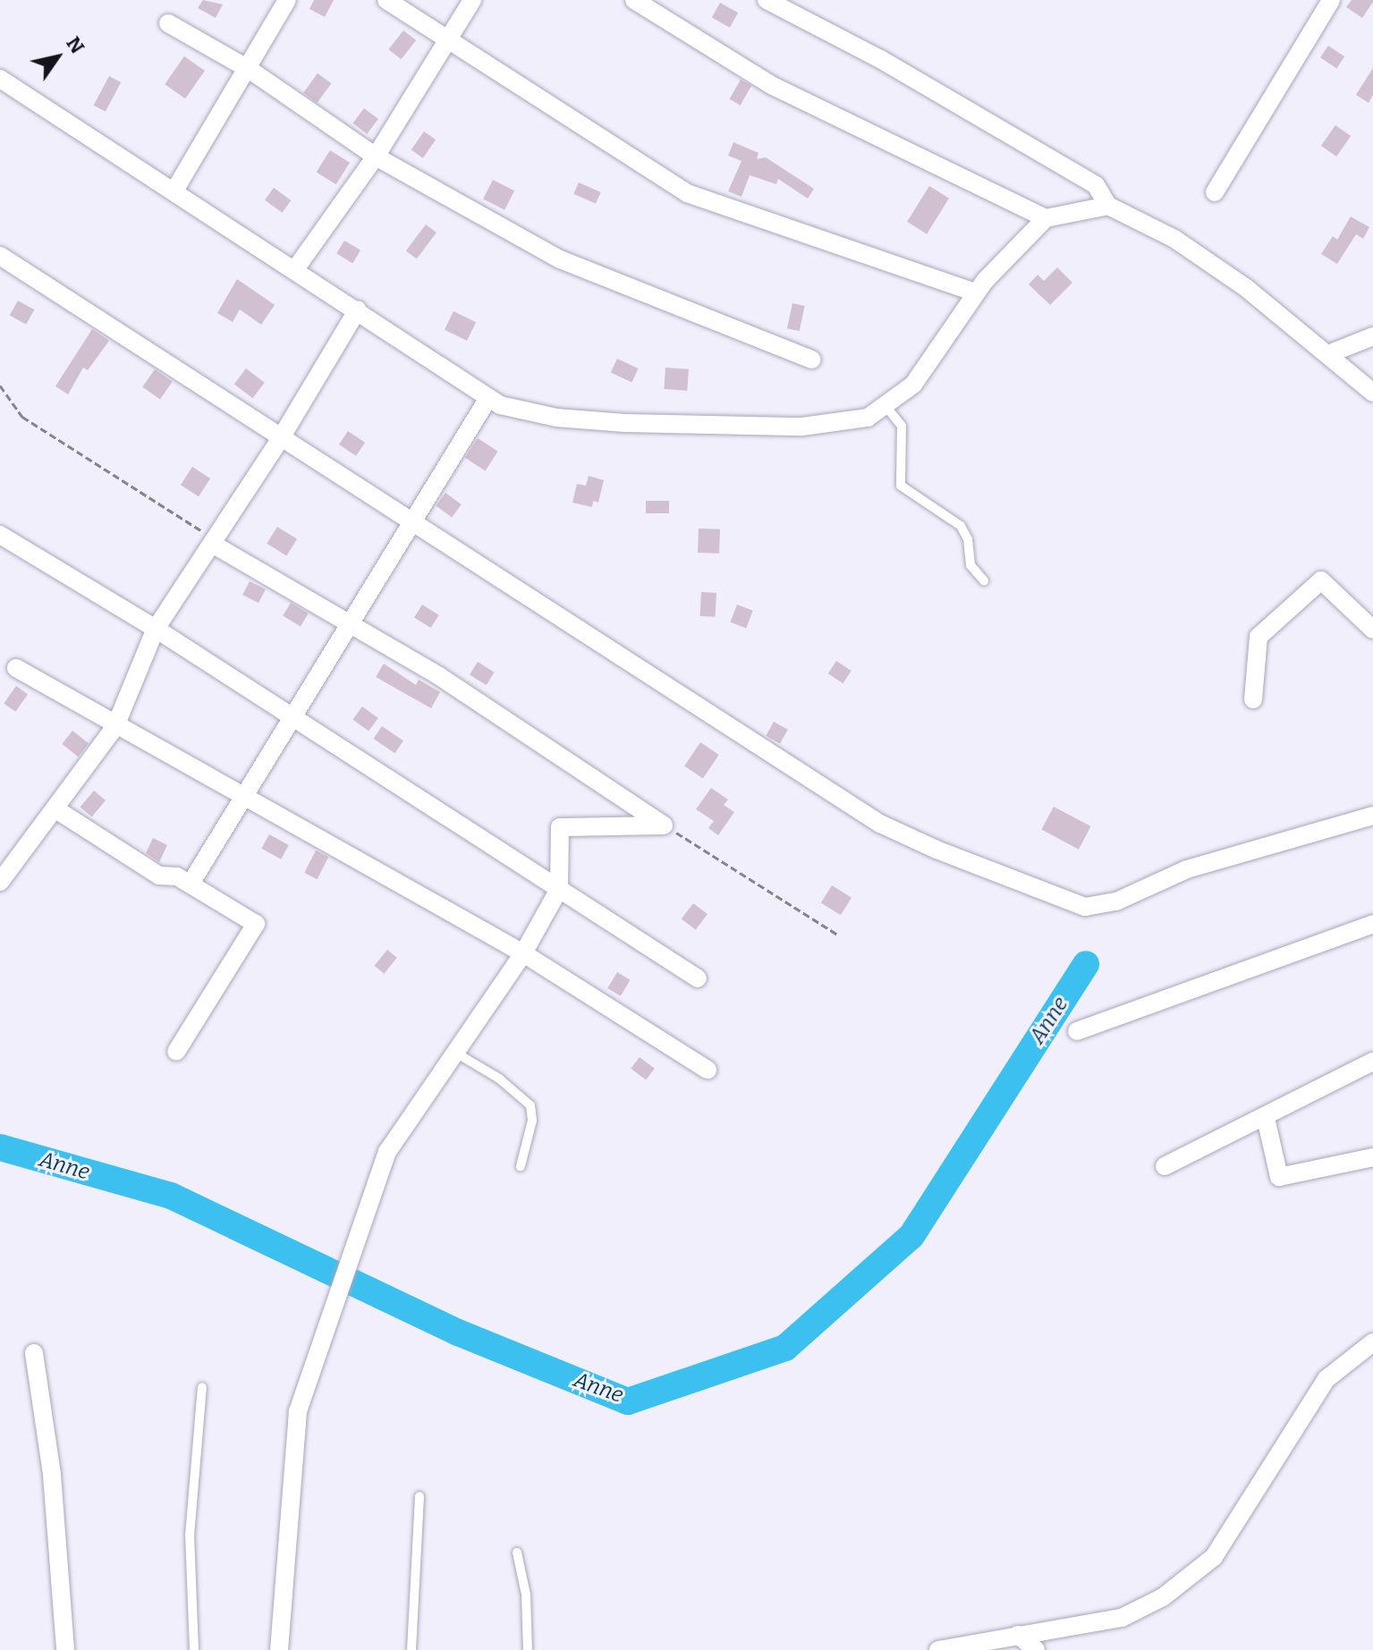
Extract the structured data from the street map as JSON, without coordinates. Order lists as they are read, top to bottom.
{
  "water": ["Anne"],
  "north": "top right"
}
